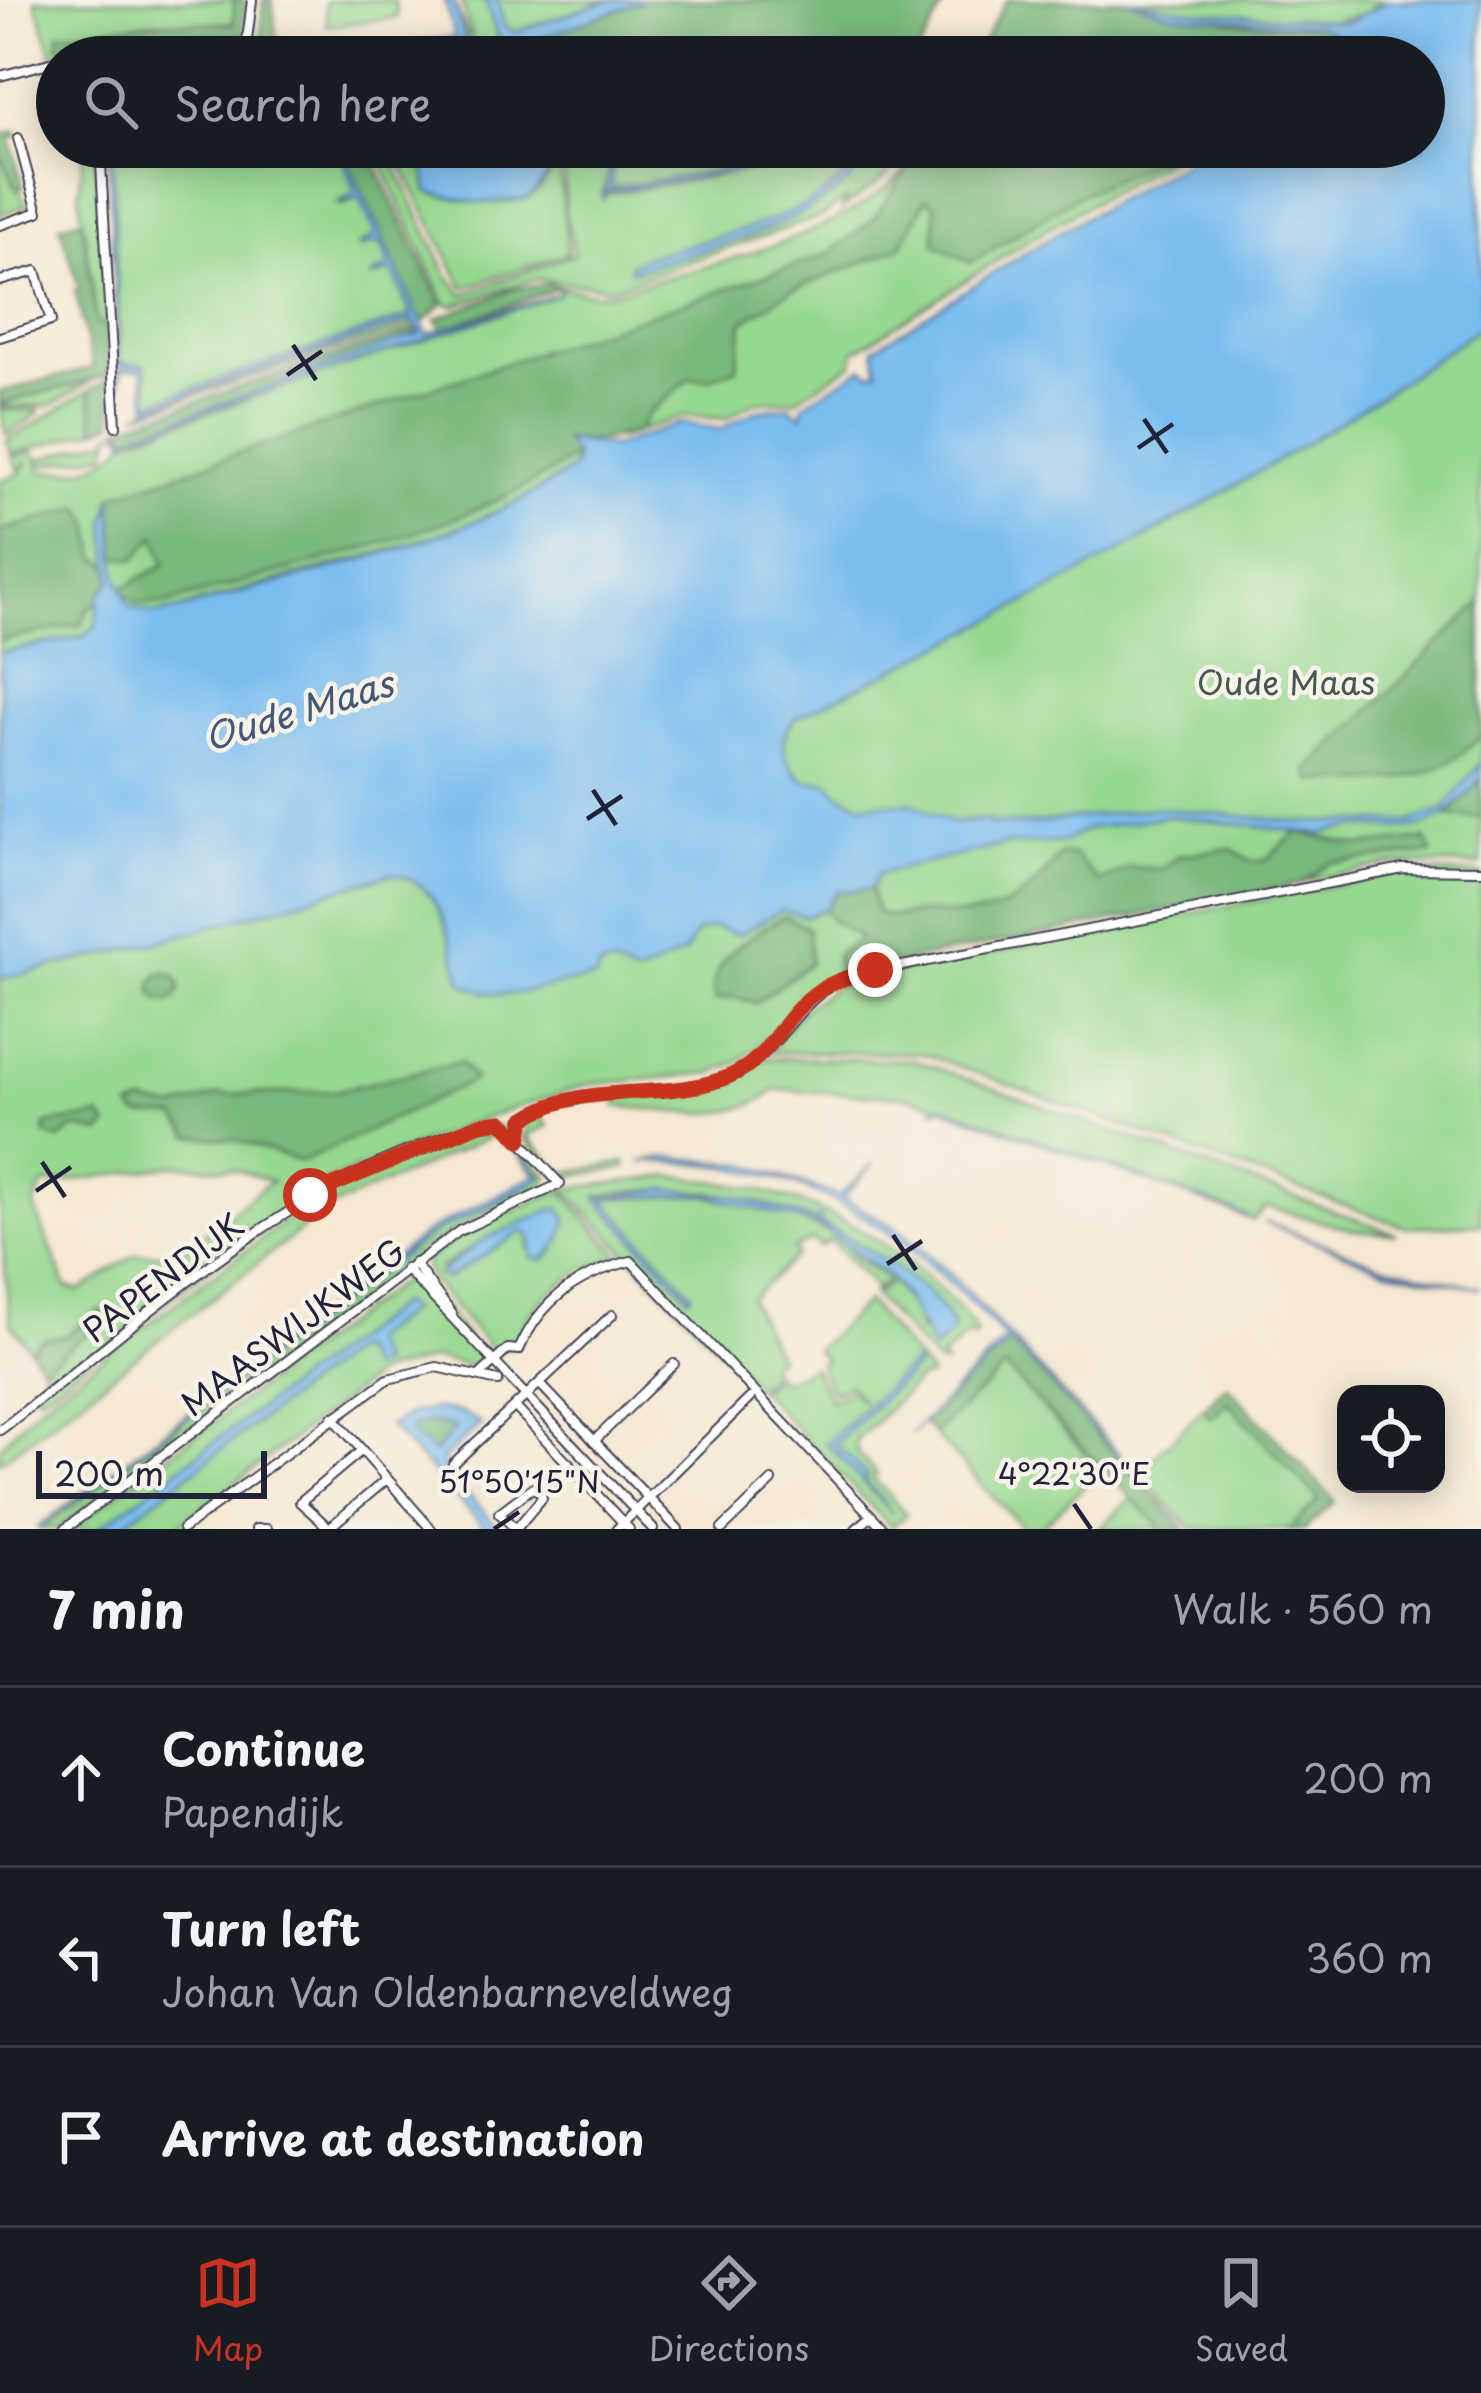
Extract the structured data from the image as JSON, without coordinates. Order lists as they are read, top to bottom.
{
  "streets": {
    "street": ["PAPENDIJK", "MAASWIJKWEG"]
  },
  "crossings": [
    ["PAPENDIJK", "MAASWIJKWEG"]
  ],
  "water": ["Oude Maas"],
  "parks": ["Oude Maas"],
  "scale_bar": "200 m",
  "page": {
    "search": "Search here",
    "scale": "200 m",
    "heading": ["7 min", "Walk · 560 m"],
    "list": [
      ["Continue", "Papendijk", "200 m"],
      ["Turn left", "Johan Van Oldenbarneveldweg", "360 m"],
      "Arrive at destination"
    ],
    "nav": ["Map", "Directions", "Saved"]
  },
  "coordinates": ["4°22'30\"E", "51°50'15\"N"]
}
